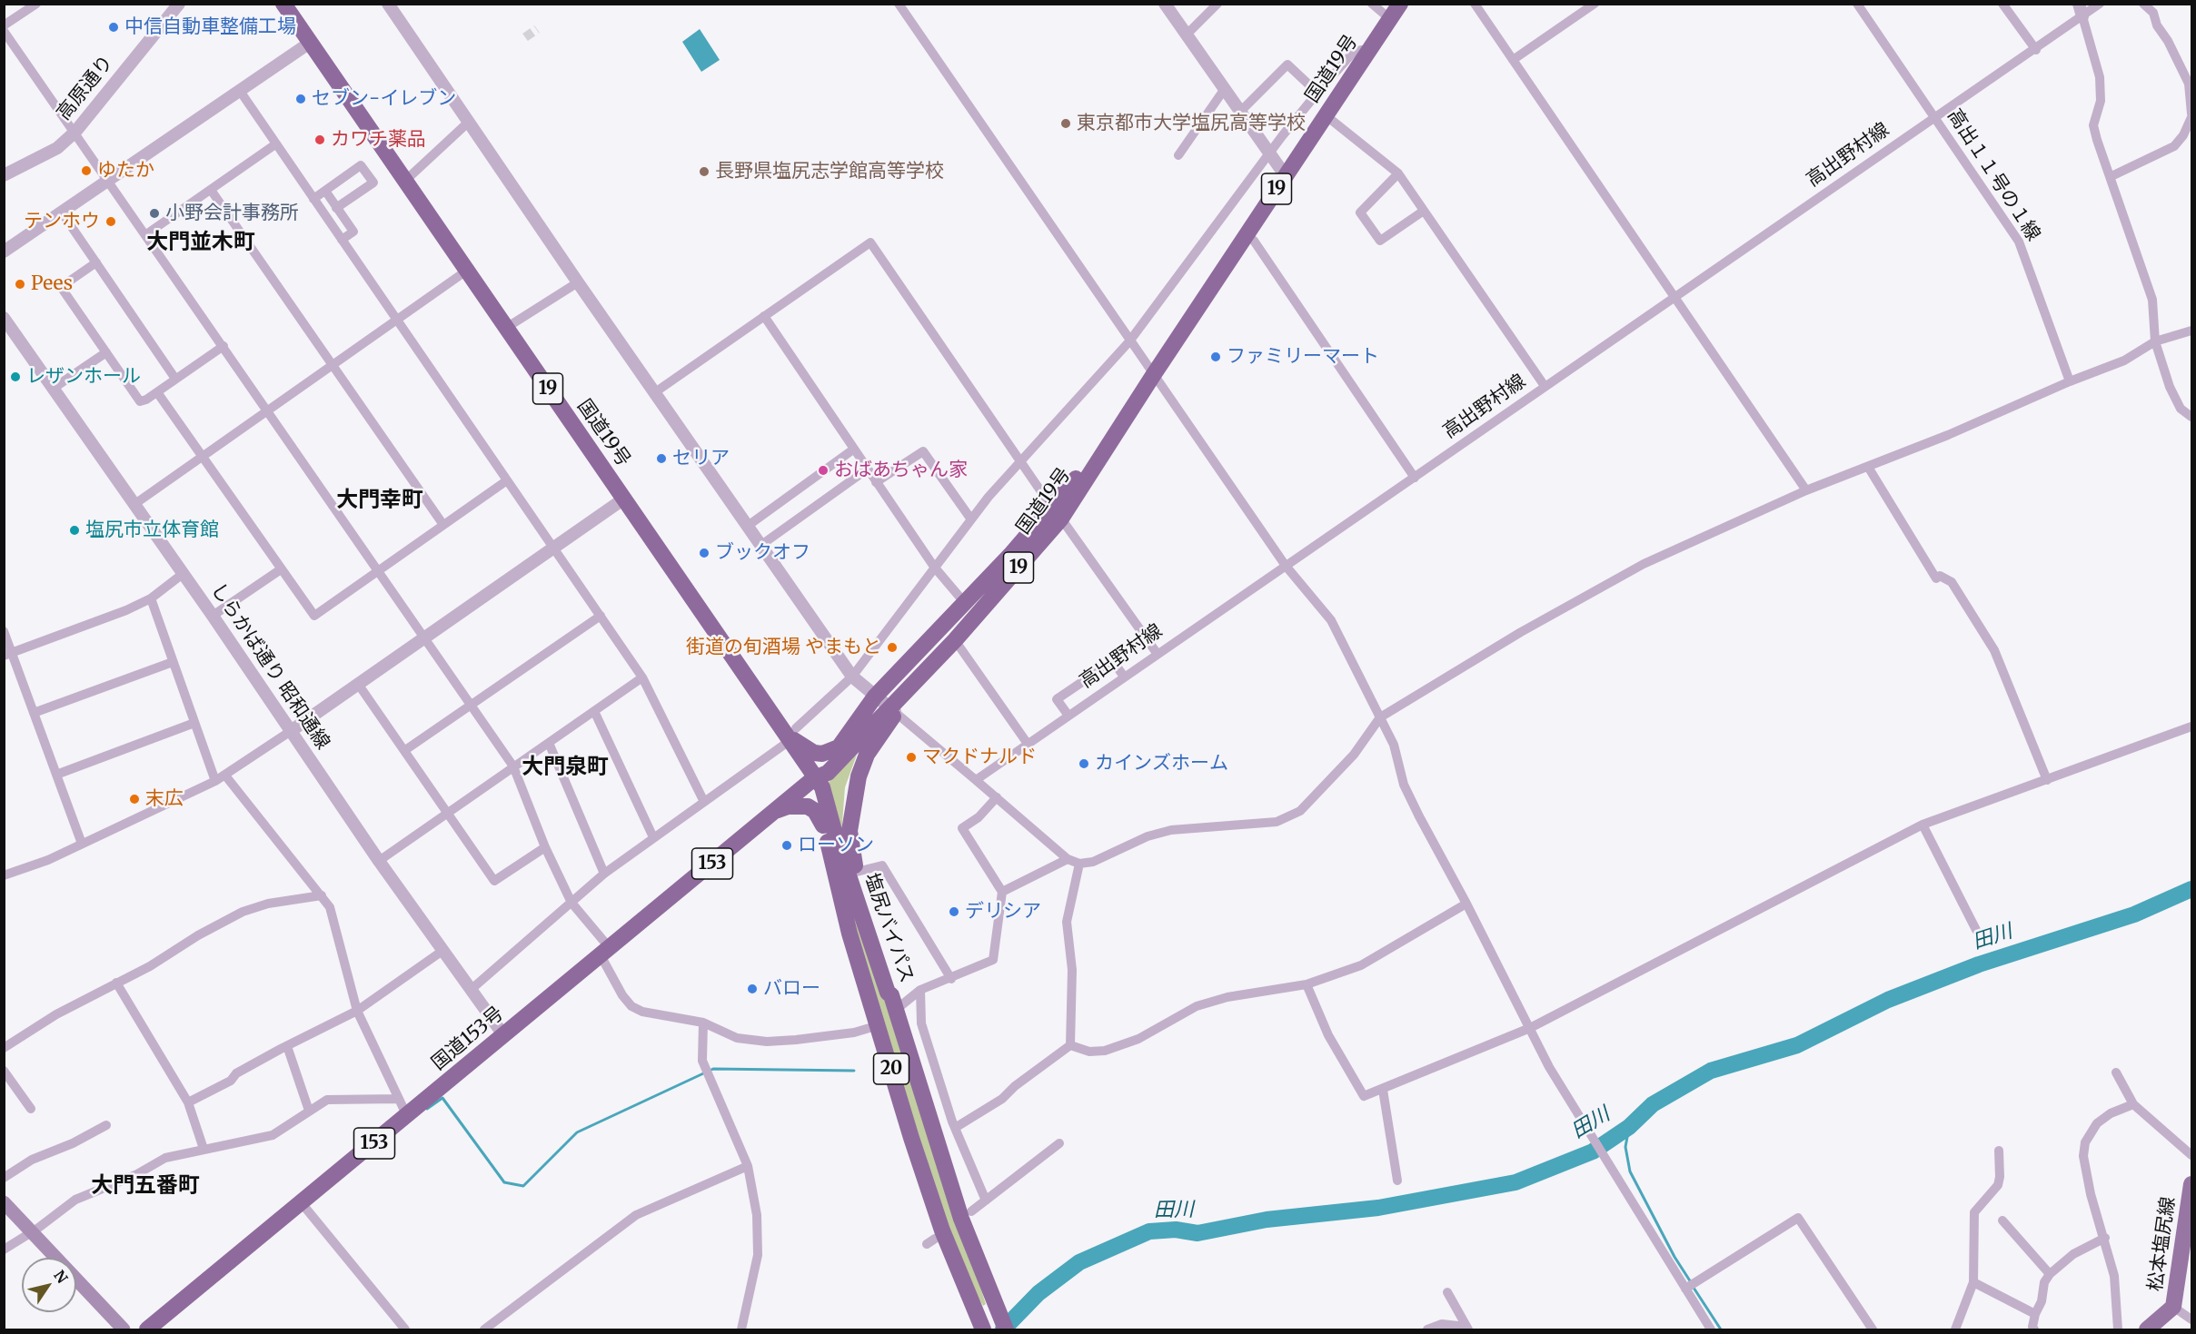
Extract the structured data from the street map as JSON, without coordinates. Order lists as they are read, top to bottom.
{
  "streets": {
    "highway": [
      "国道19号",
      "19",
      "153",
      "塩尻バイパス",
      "国道153号",
      "20"
    ],
    "main road": ["松本塩尻線"],
    "street": [
      "高原通り",
      "高出野村線",
      "高出１１号の１線",
      "しらかば通り 昭和通線"
    ]
  },
  "crossings": [
    ["国道19号", "塩尻バイパス"],
    ["国道19号", "国道153号"],
    ["高出野村線", "高出１１号の１線"],
    ["しらかば通り 昭和通線", "国道153号"],
    ["塩尻バイパス", "国道153号"]
  ],
  "districts": [
    "大門並木町",
    "大門幸町",
    "大門泉町",
    "大門五番町"
  ],
  "water": ["田川"],
  "places": [
    "中信自動車整備工場",
    "セブン-イレブン",
    "東京都市大学塩尻高等学校",
    "カワチ薬品",
    "ゆたか",
    "長野県塩尻志学館高等学校",
    "小野会計事務所",
    "テンホウ",
    "Pees",
    "ファミリーマート",
    "レザンホール",
    "セリア",
    "おばあちゃん家",
    "塩尻市立体育館",
    "ブックオフ",
    "街道の旬酒場 やまもと",
    "マクドナルド",
    "カインズホーム",
    "末広",
    "ローソン",
    "デリシア",
    "バロー"
  ],
  "north": "top right"
}
